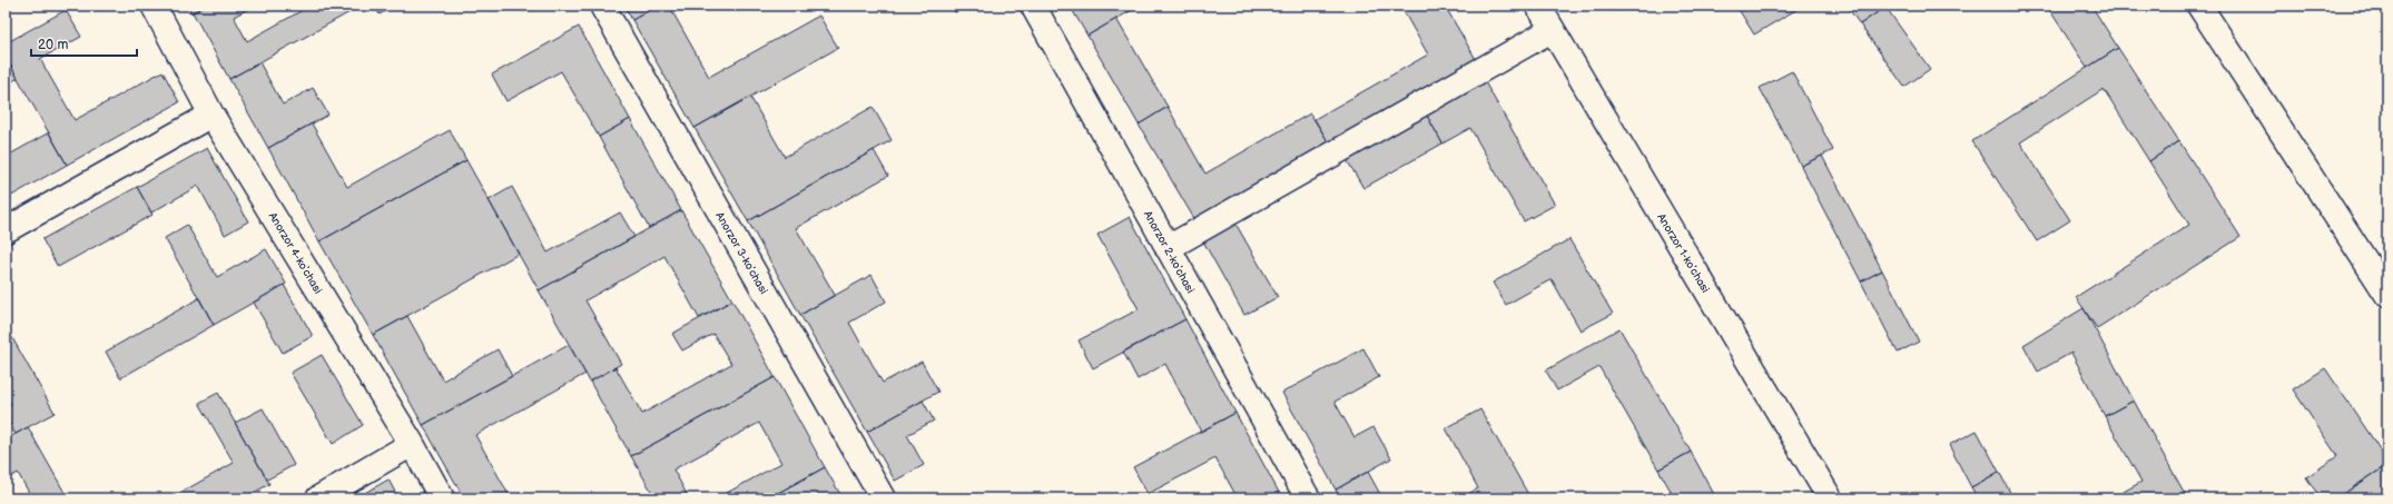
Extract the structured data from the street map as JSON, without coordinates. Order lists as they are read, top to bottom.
{
  "streets": {
    "street": [
      "Аnorzor 2-koʼchasi",
      "Аnorzor 4-koʼchasi",
      "Аnorzor 3-koʼchasi",
      "Аnorzor 1-koʼchasi"
    ]
  },
  "scale_bar": "20 m"
}
